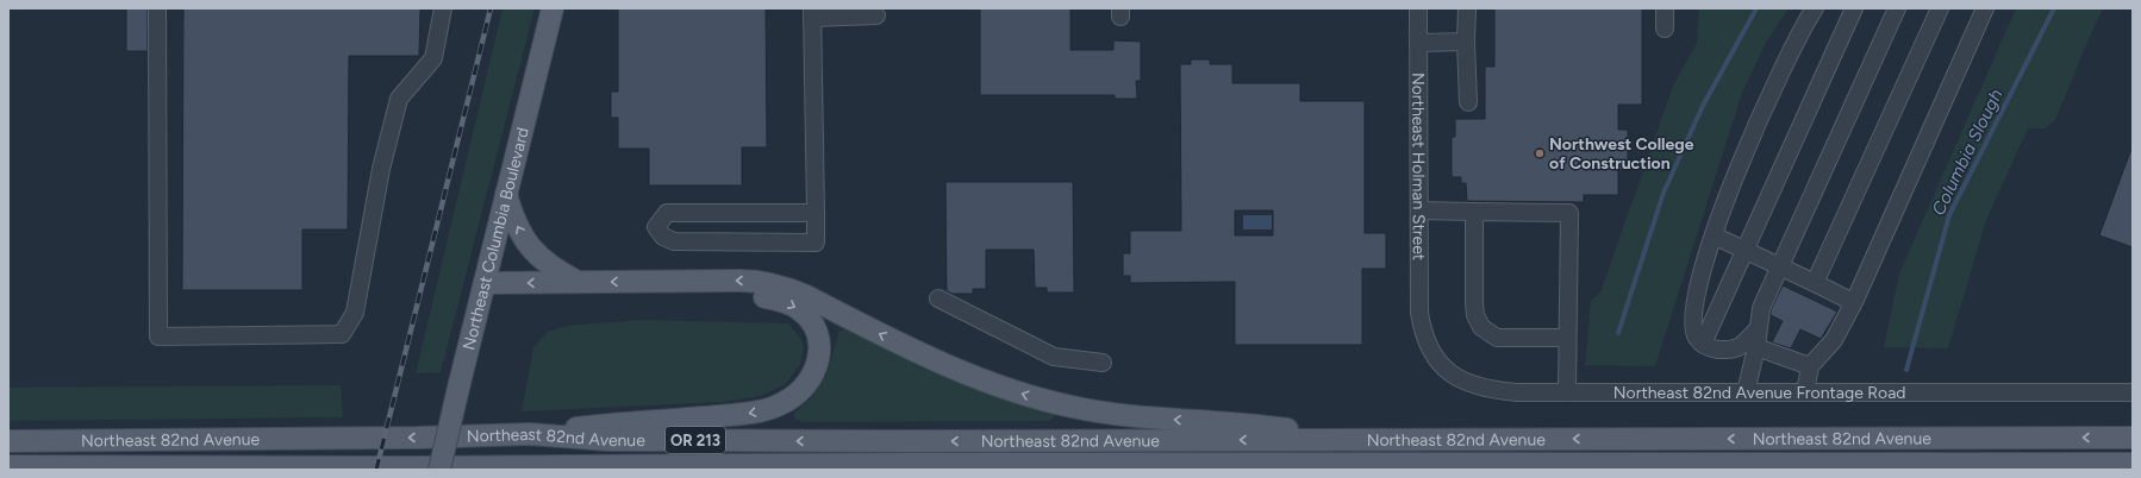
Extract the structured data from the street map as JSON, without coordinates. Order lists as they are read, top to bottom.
{
  "streets": {
    "main road": ["Northeast Columbia Boulevard", "Northeast 82nd Avenue", "OR 213"],
    "street": ["Northeast Holman Street", "Northeast 82nd Avenue Frontage Road"]
  },
  "crossings": [
    ["Northeast Holman Street", "Northeast 82nd Avenue Frontage Road"]
  ],
  "water": ["Columbia Slough"],
  "places": ["Northwest College of Construction"]
}
